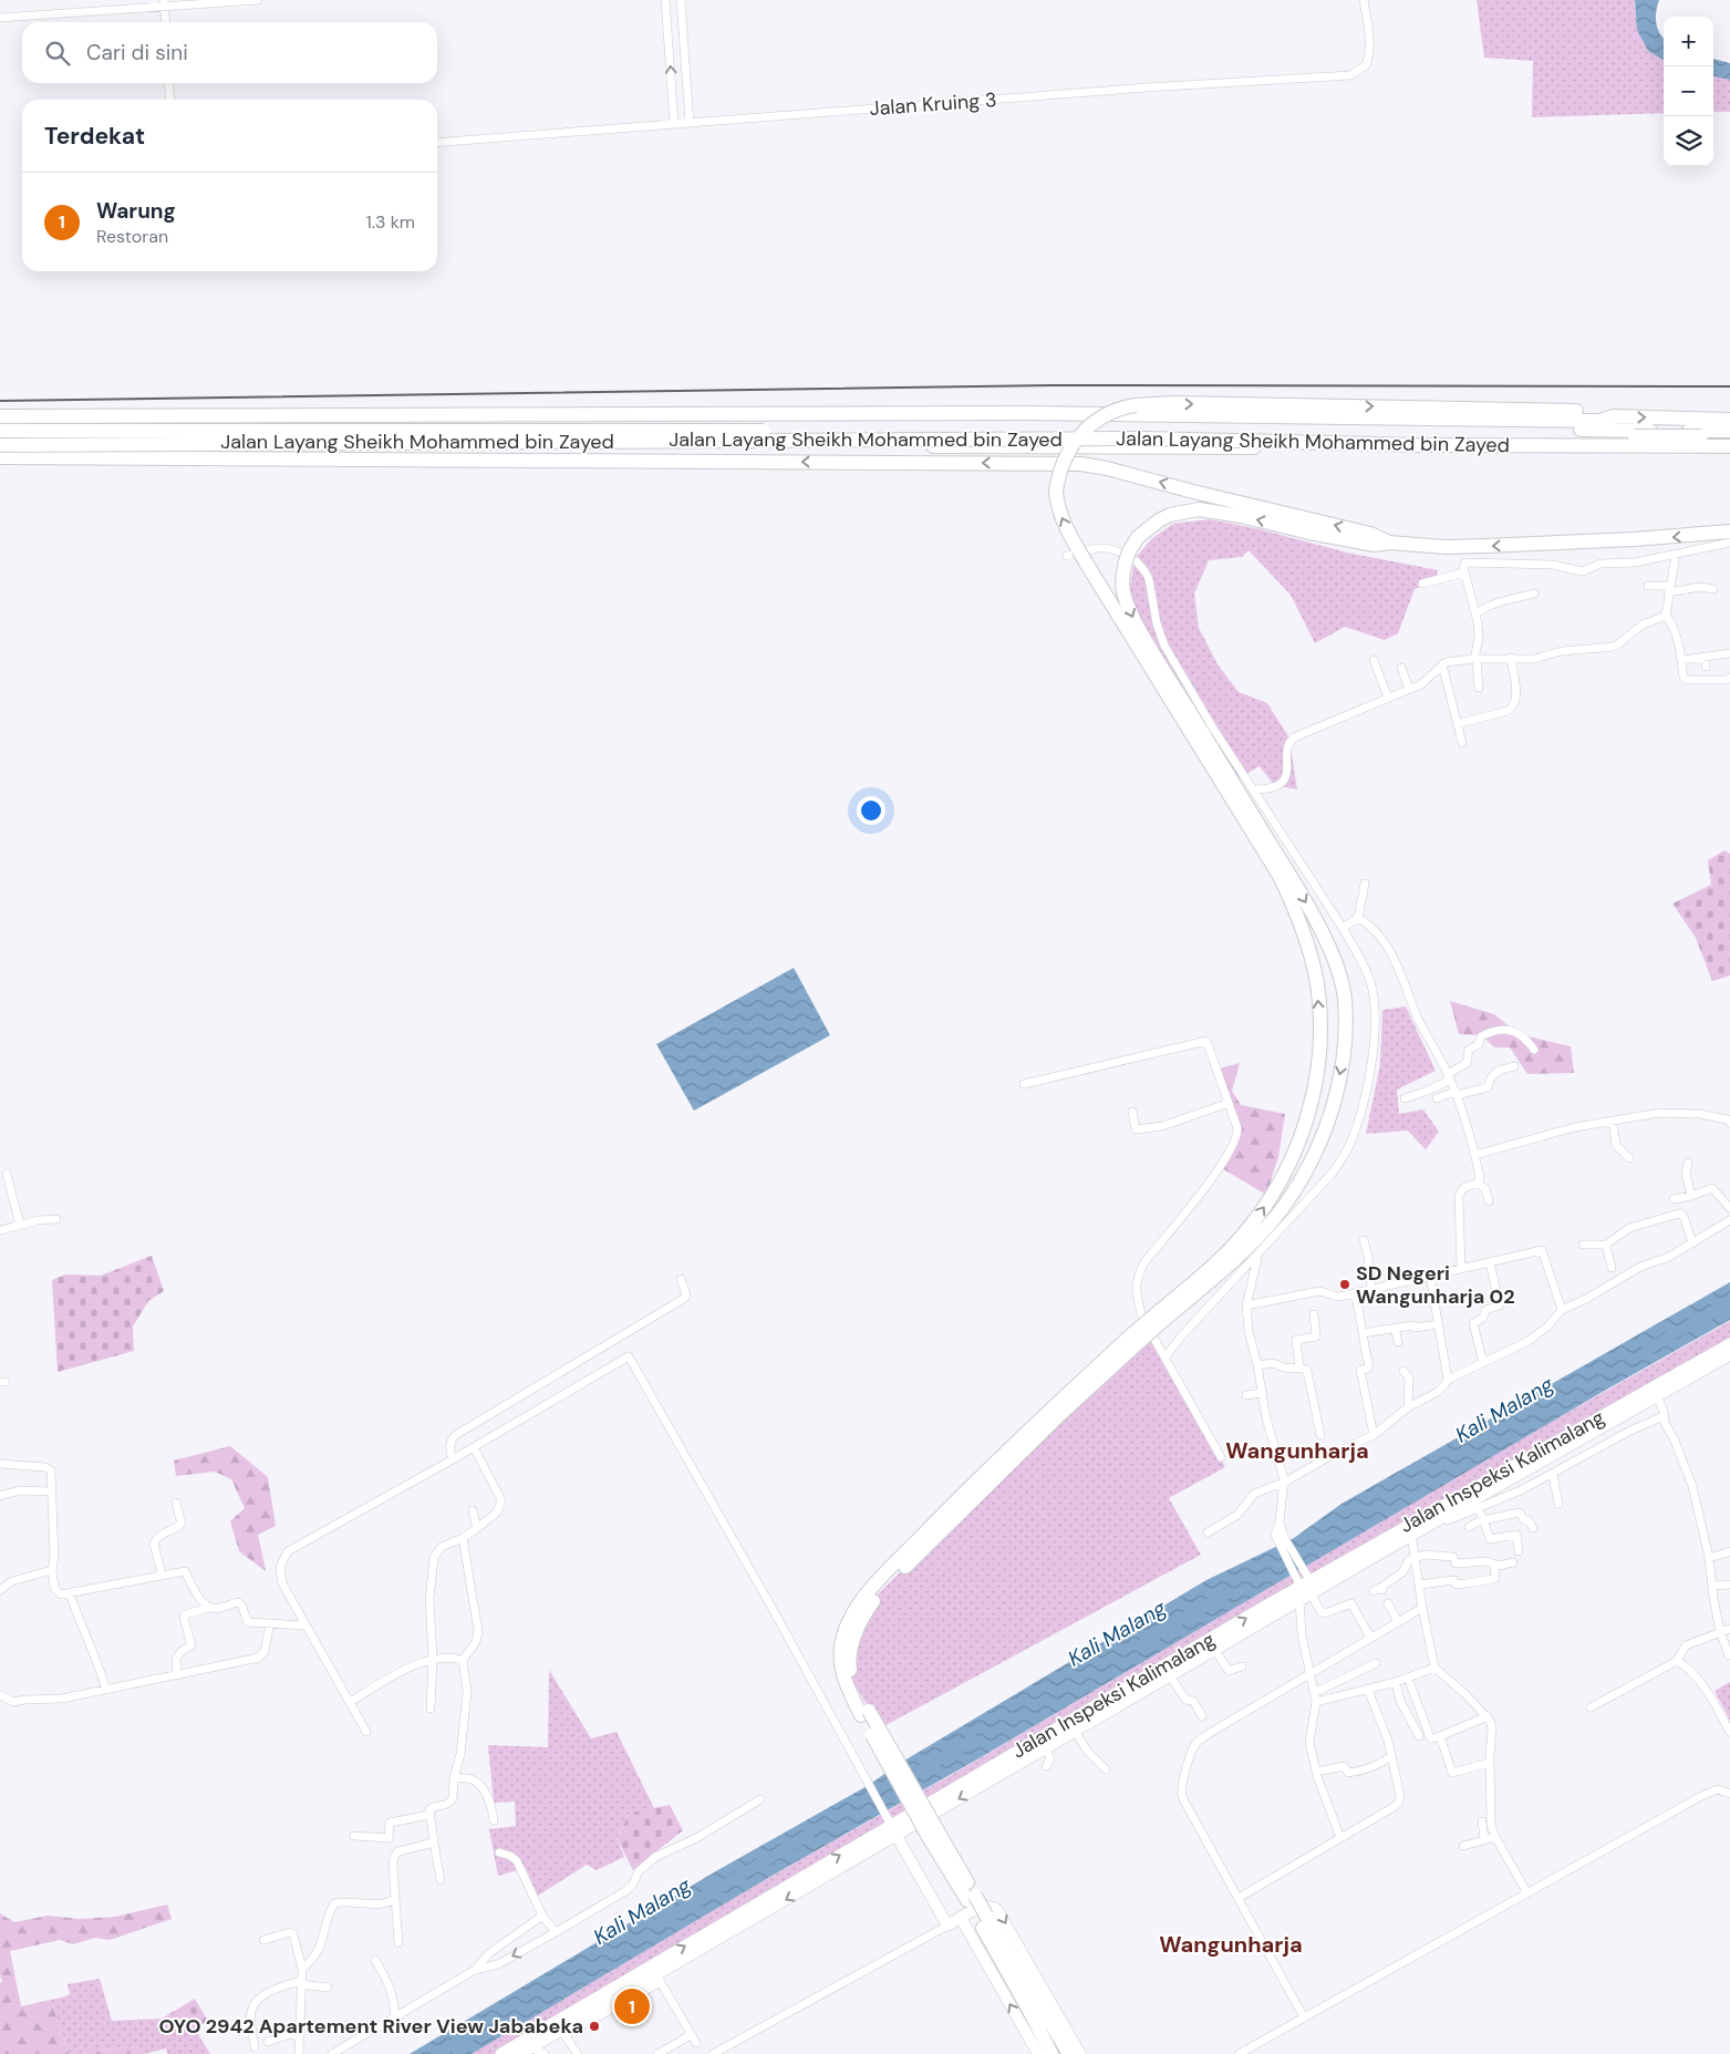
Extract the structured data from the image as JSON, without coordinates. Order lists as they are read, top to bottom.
{
  "streets": {
    "highway": ["Jalan Layang Sheikh Mohammed bin Zayed"],
    "main road": ["Jalan Inspeksi Kalimalang"],
    "street": ["Jalan Kruing 3"]
  },
  "districts": ["Wangunharja", "Wangunharja"],
  "water": ["Kali Malang"],
  "places": ["SD Negeri Wangunharja 02", "OYO 2942 Apartement River View Jababeka"],
  "page": {
    "map_buttons": ["+", "−"],
    "search": "Cari di sini",
    "heading": "Terdekat",
    "list": [
      {
        "mark": "1",
        "name": "Warung",
        "note": "Restoran",
        "value": "1.3 km"
      }
    ],
    "pins": "1"
  }
}
